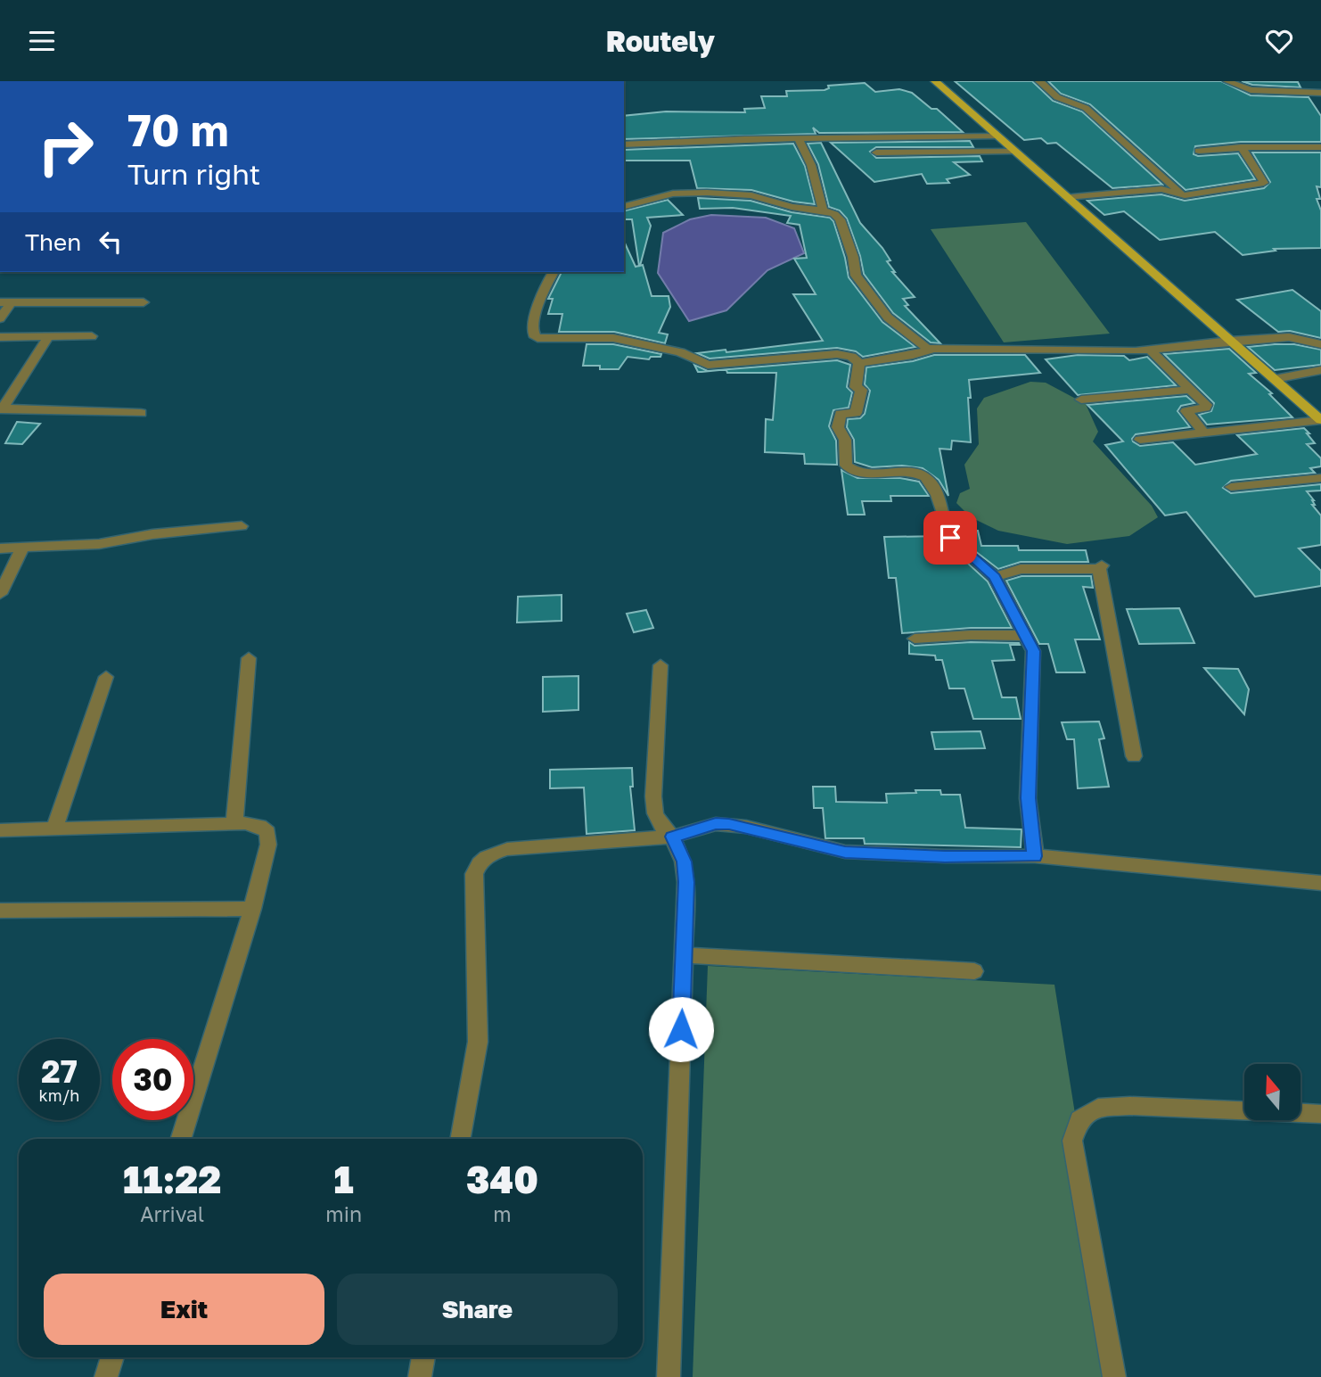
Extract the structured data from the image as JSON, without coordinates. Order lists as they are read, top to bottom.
{
  "north": "top",
  "page": {
    "header": "Routely",
    "turn": ["70 m", "Turn right"],
    "then": "Then",
    "speed": "27 km/h",
    "limit": "30",
    "eta": [
      "11:22",
      "Arrival",
      "1",
      "min",
      "340",
      "m"
    ],
    "buttons": ["Exit", "Share"]
  }
}
